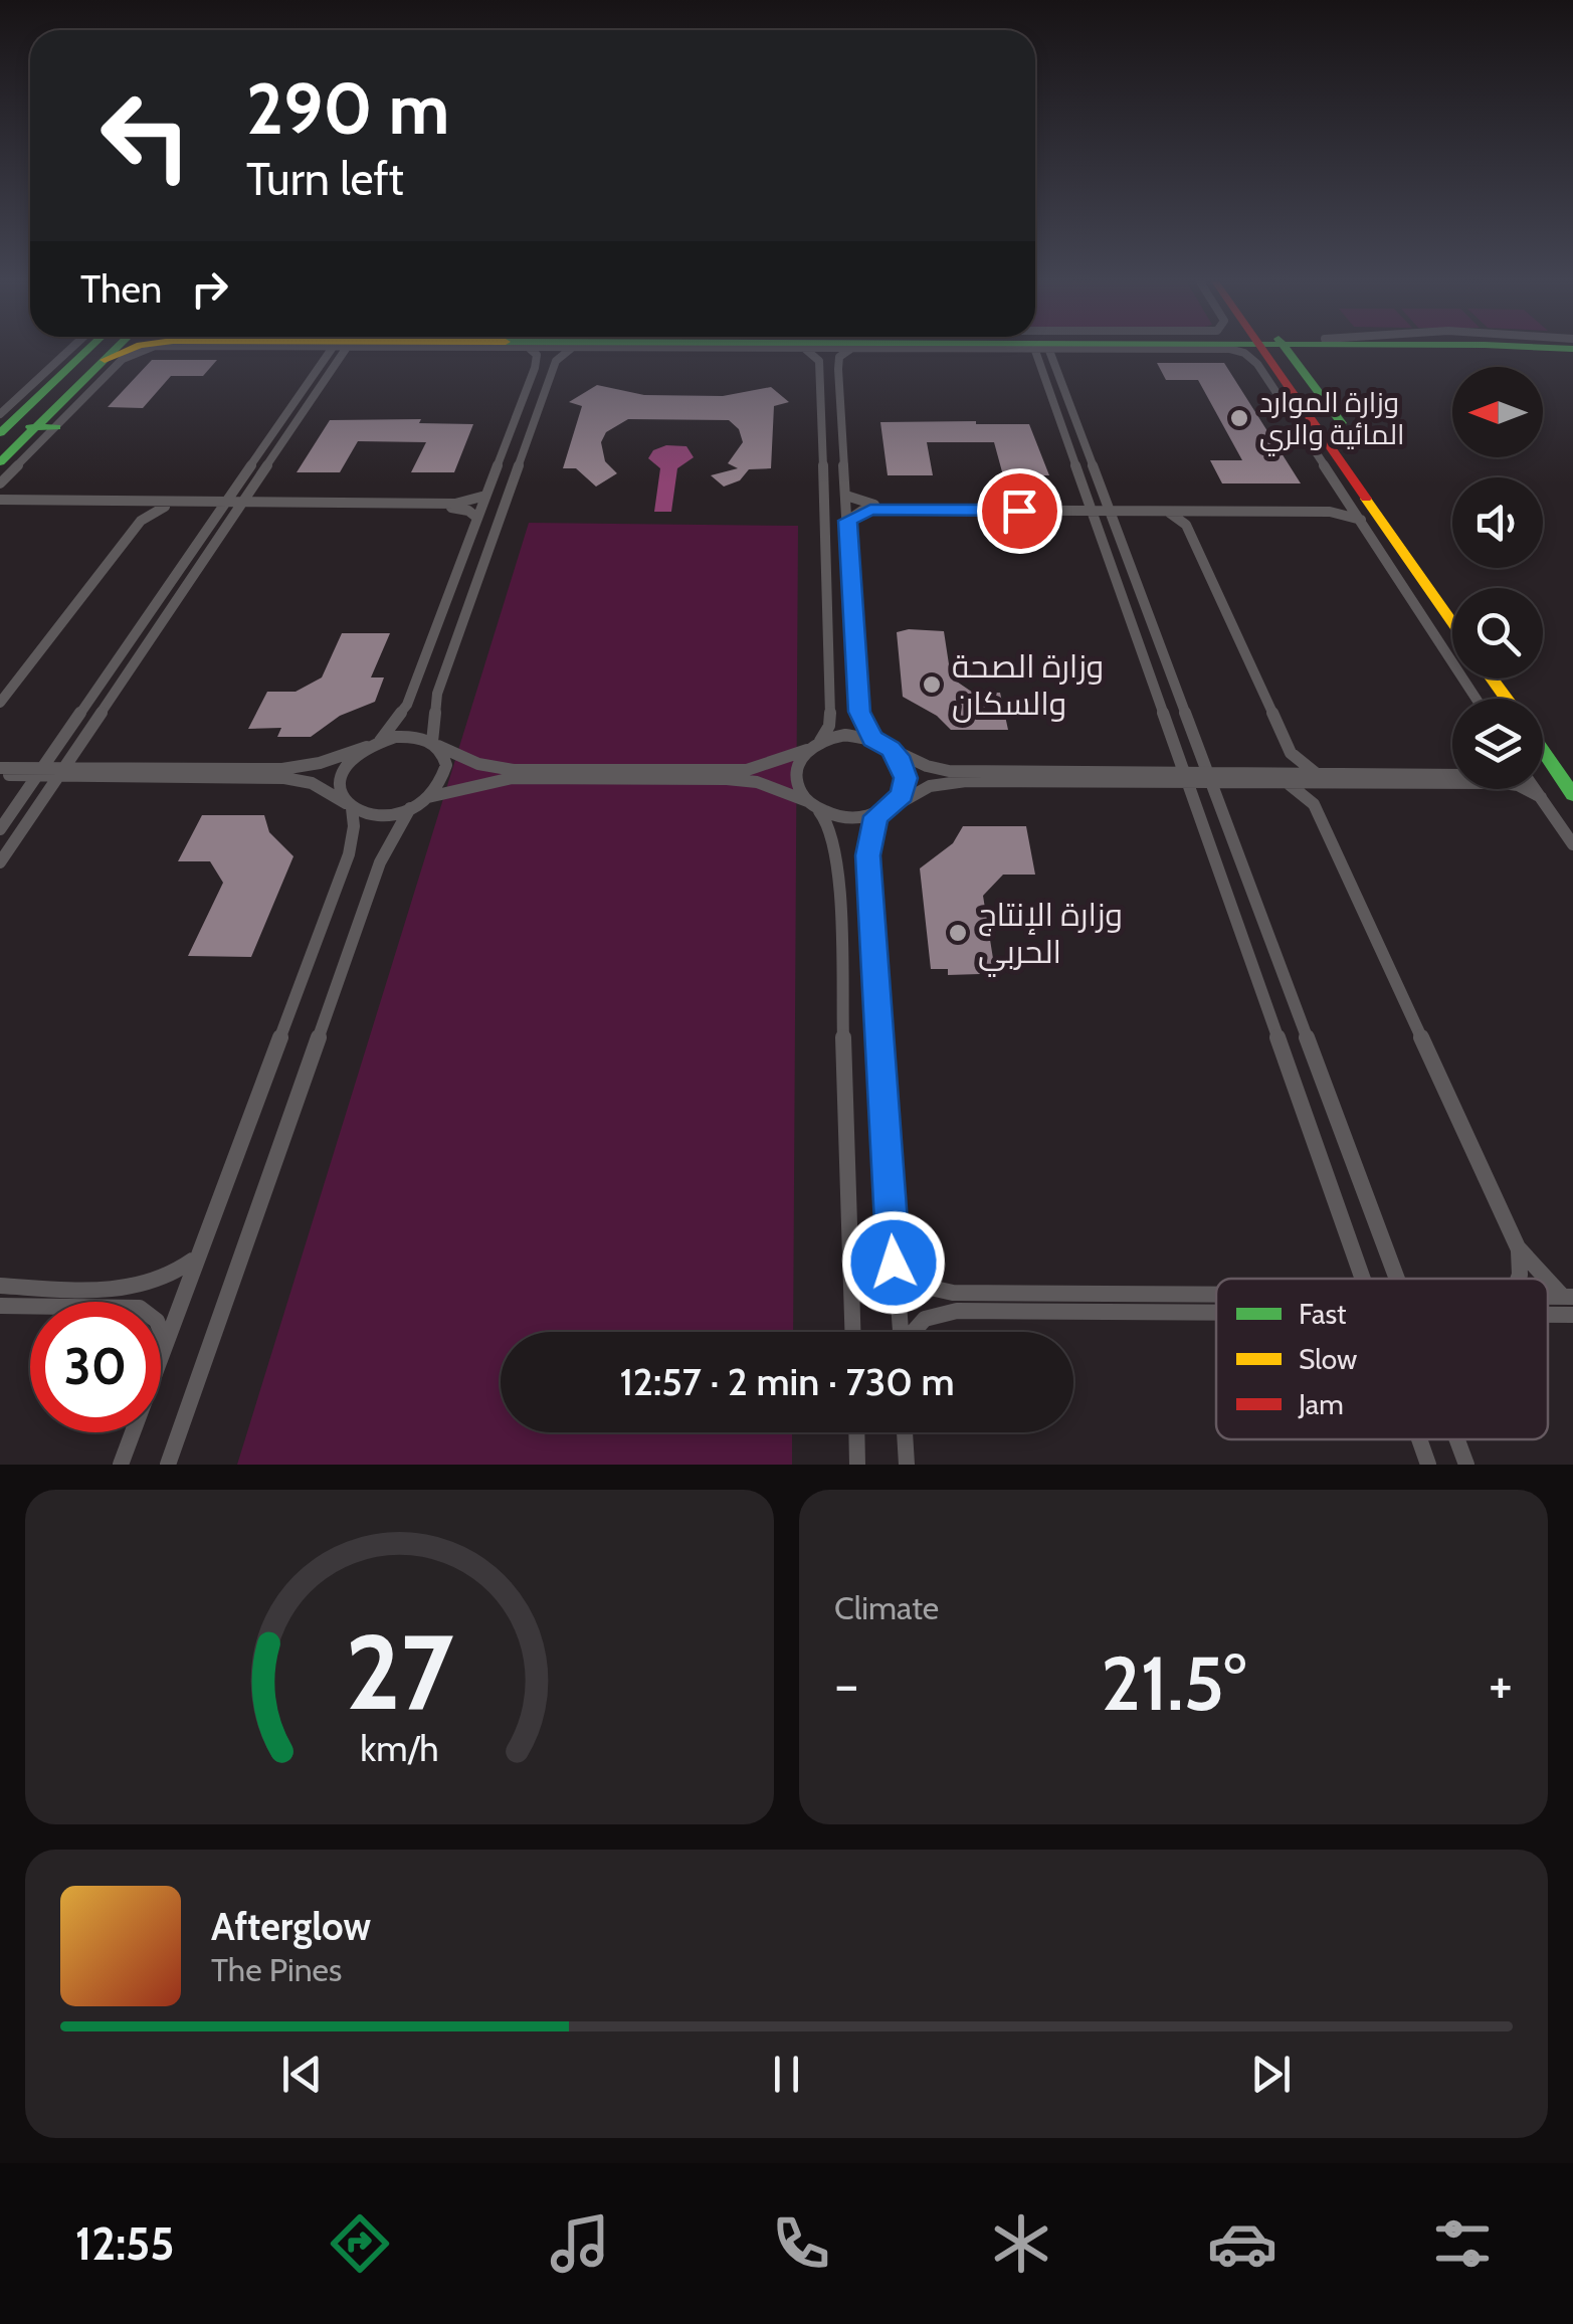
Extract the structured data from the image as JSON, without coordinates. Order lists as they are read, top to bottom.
{
  "places": ["وزارة الموارد المائية والري", "وزارة الصحة والسكان", "وزارة الإنتاج الحربي"],
  "legend": ["Fast", "Slow", "Jam"],
  "north": "left",
  "page": {
    "turn": ["290 m", "Turn left"],
    "then": "Then",
    "limit": "30",
    "trip": "12:57 · 2 min · 730 m",
    "tile": "Climate",
    "heat": ["−", "21.5°", "+"],
    "song": ["Afterglow", "The Pines"],
    "tabs": "12:55",
    "gauge": ["27", "km/h"]
  }
}
